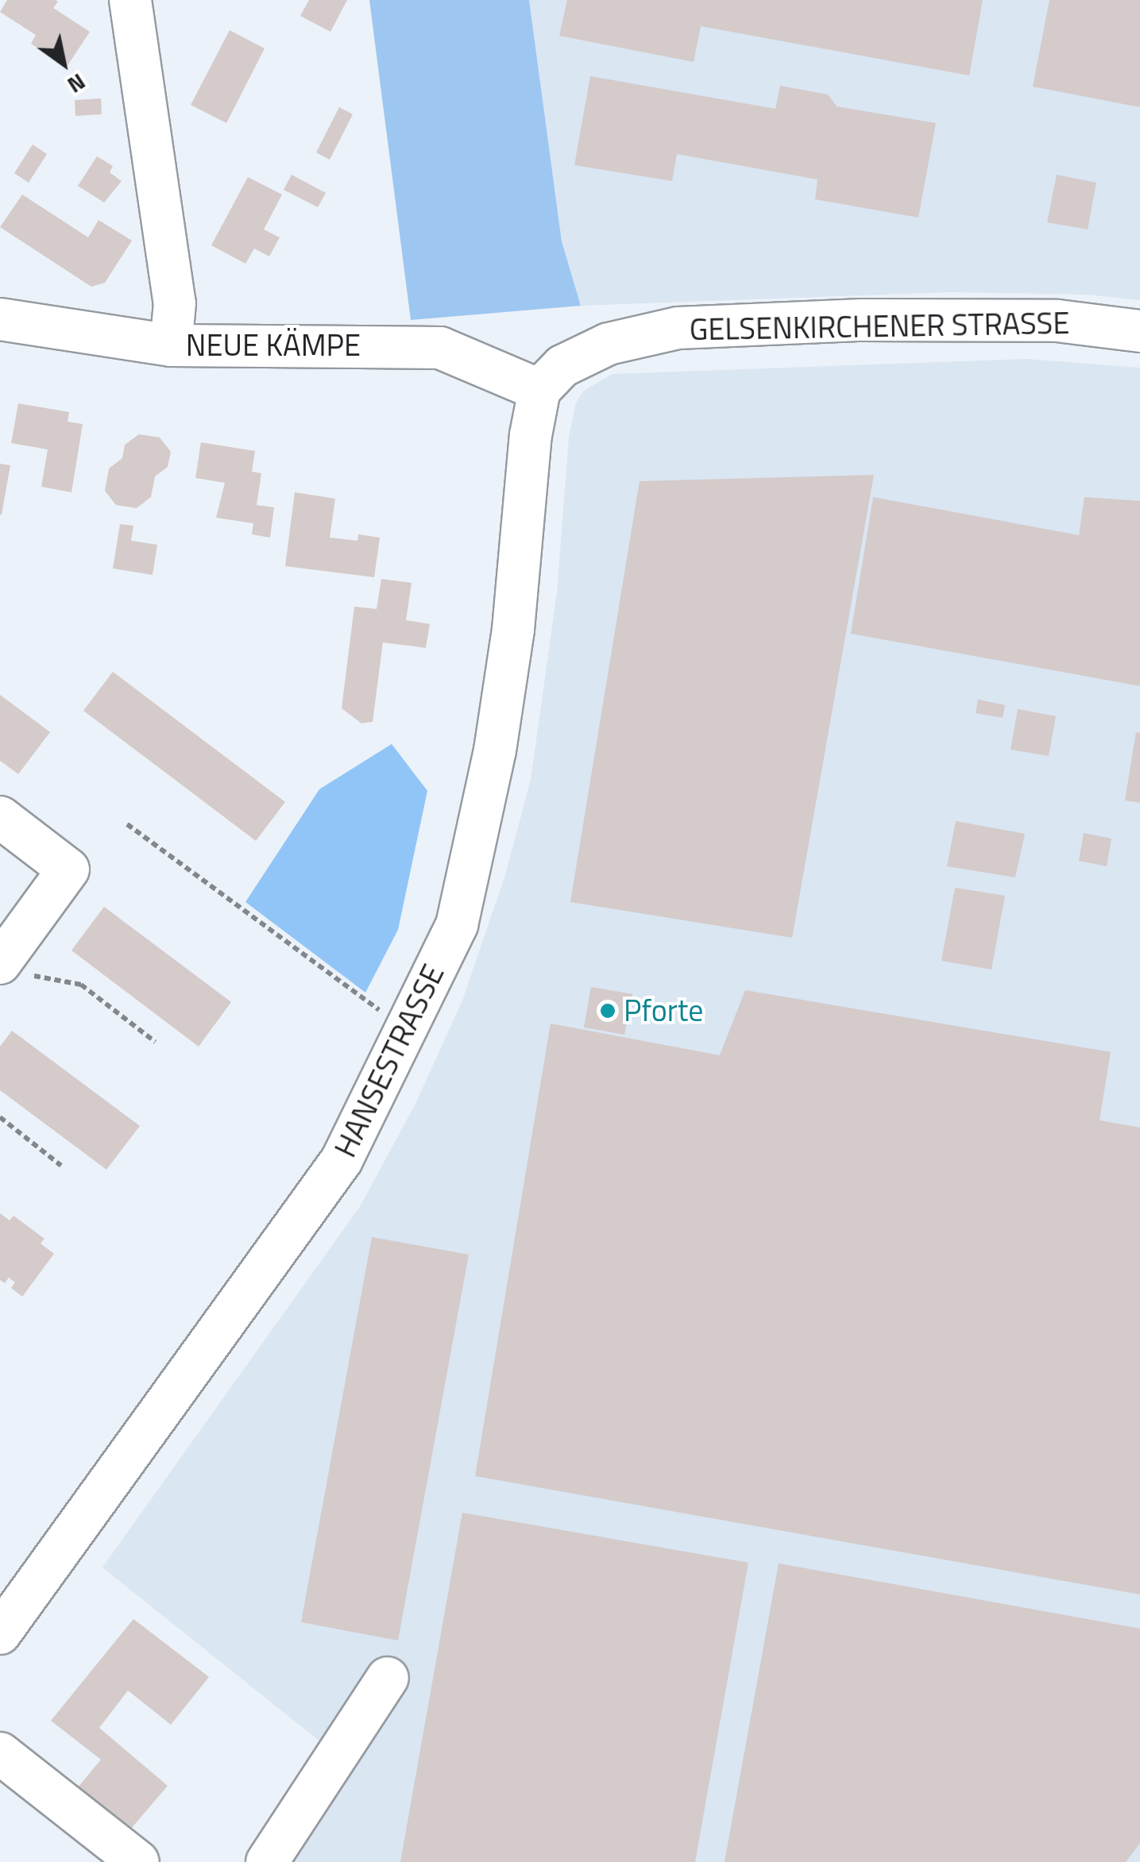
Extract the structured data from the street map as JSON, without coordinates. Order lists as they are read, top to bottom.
{
  "streets": {
    "street": ["GELSENKIRCHENER STRASSE", "NEUE KÄMPE", "HANSESTRASSE"]
  },
  "crossings": [
    ["GELSENKIRCHENER STRASSE", "NEUE KÄMPE"],
    ["GELSENKIRCHENER STRASSE", "HANSESTRASSE"],
    ["NEUE KÄMPE", "HANSESTRASSE"]
  ],
  "places": ["Pforte"],
  "north": "bottom right"
}
